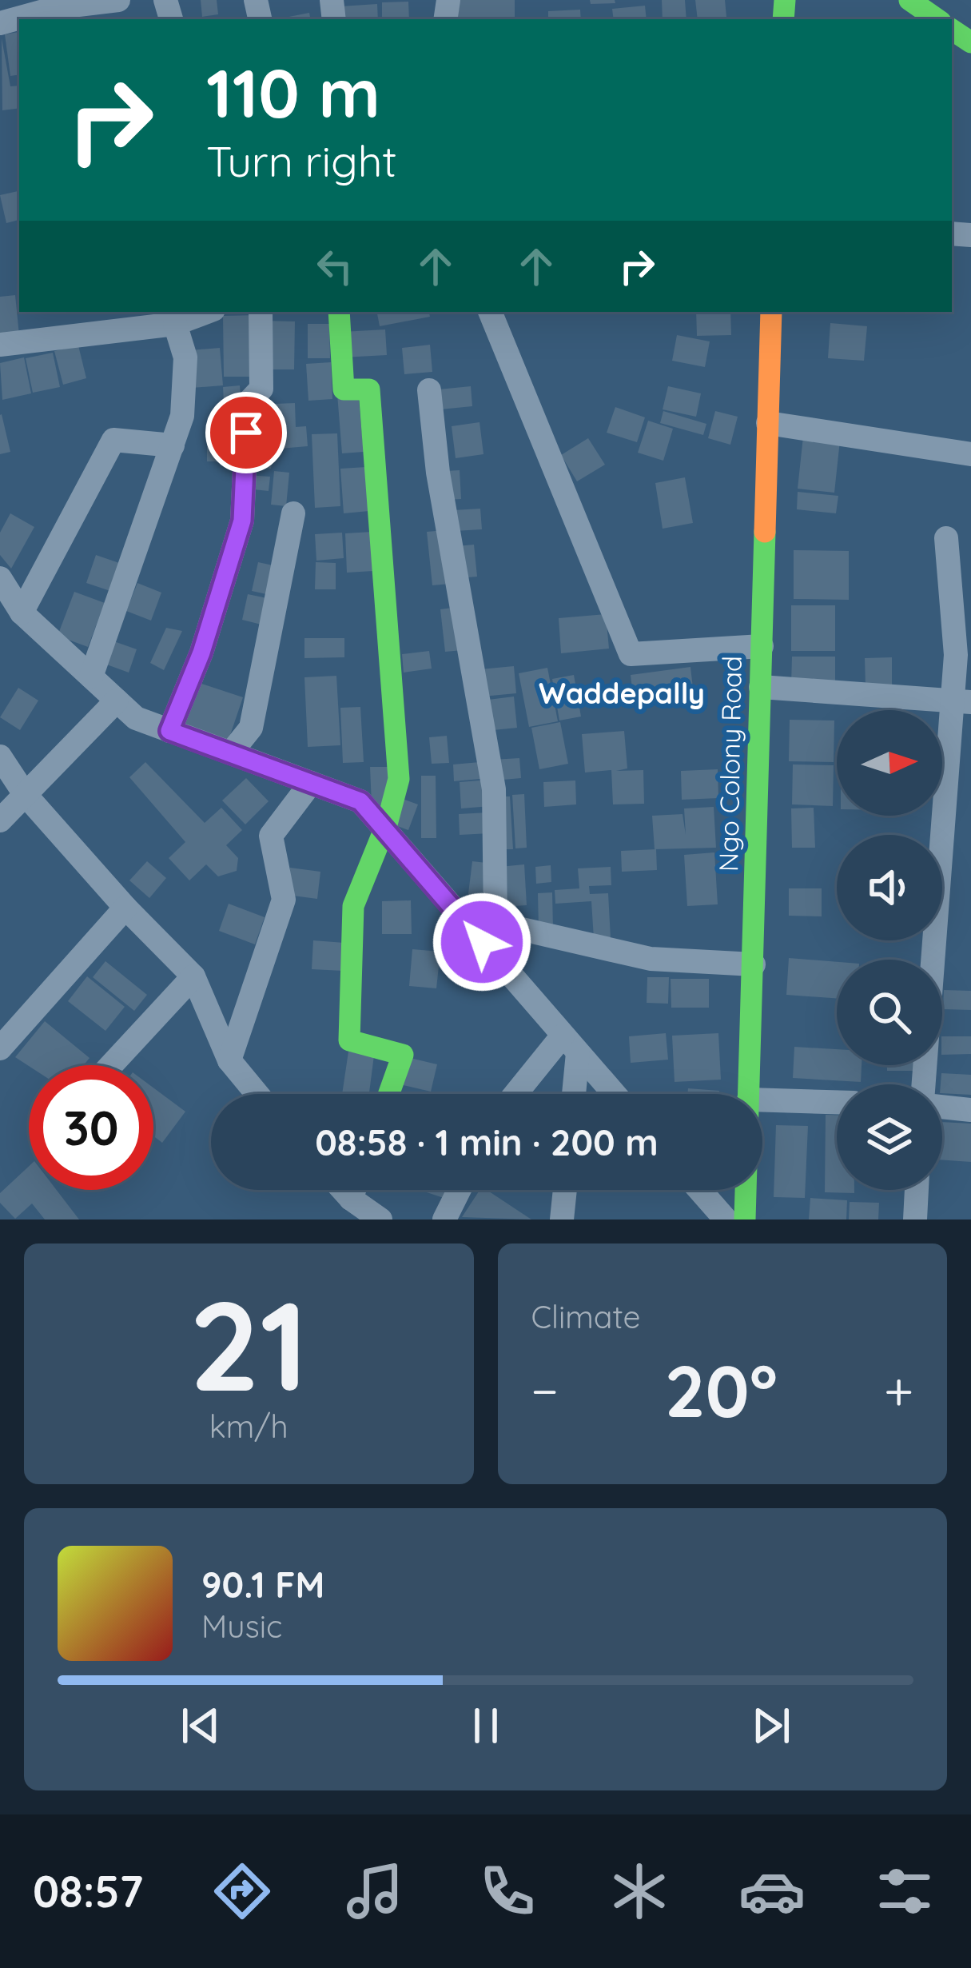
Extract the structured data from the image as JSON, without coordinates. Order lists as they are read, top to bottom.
{
  "streets": {
    "street": ["Ngo Colony Road"]
  },
  "districts": ["Waddepally"],
  "north": "right",
  "page": {
    "turn": ["110 m", "Turn right"],
    "limit": "30",
    "trip": "08:58 · 1 min · 200 m",
    "tile": [
      ["21", "km/h"],
      "Climate"
    ],
    "heat": ["−", "20°", "+"],
    "song": ["90.1 FM", "Music"],
    "tabs": "08:57"
  }
}
